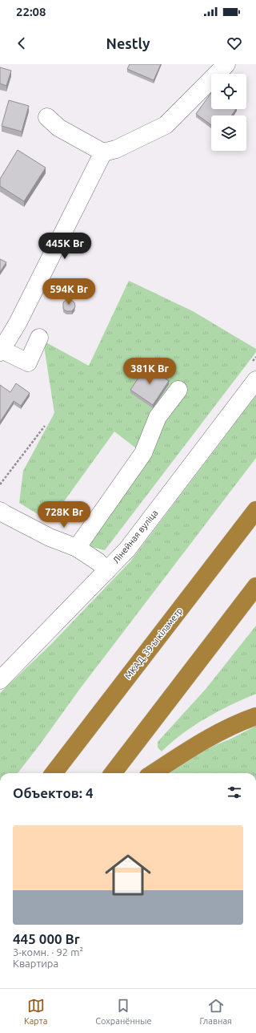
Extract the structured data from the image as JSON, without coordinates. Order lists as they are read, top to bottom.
{
  "streets": {
    "highway": ["МКАД, 39-ы кіламетр"],
    "street": ["Лінейная вуліца"]
  },
  "page": {
    "status": "22:08",
    "header": "Nestly",
    "price": [
      "445K Br",
      "594K Br",
      "381K Br",
      "728K Br"
    ],
    "heading": "Объектов: 4",
    "list": [
      {
        "name": "445 000 Br",
        "note": "3-комн. · 92 m² · Квартира"
      }
    ],
    "tabs": ["Карта", "Сохранённые", "Главная"]
  }
}
